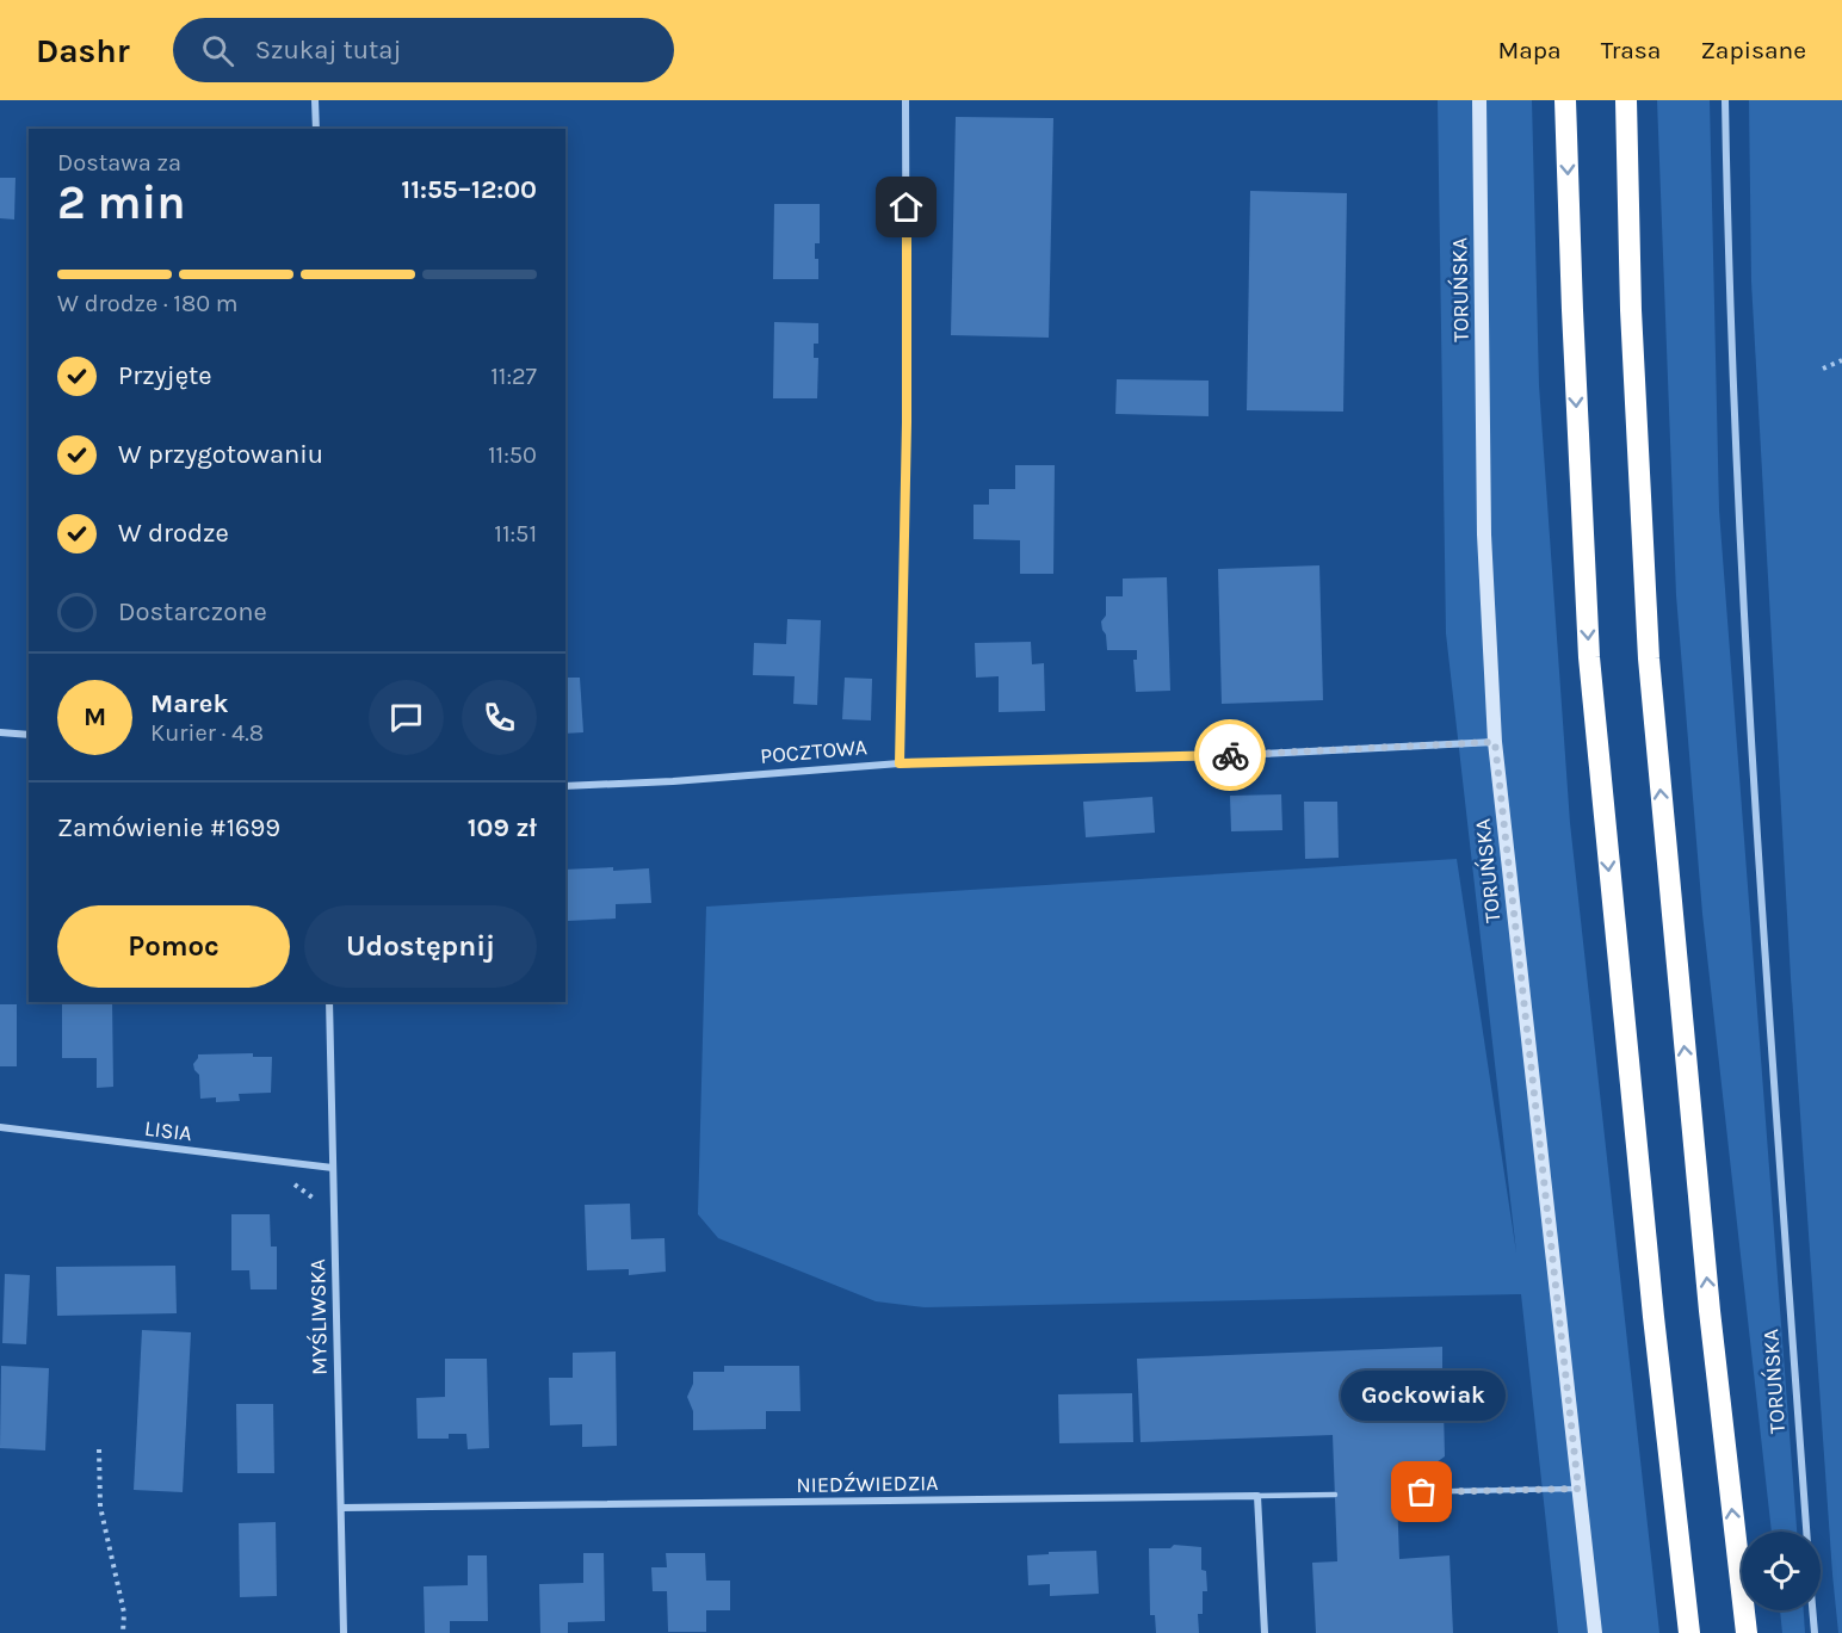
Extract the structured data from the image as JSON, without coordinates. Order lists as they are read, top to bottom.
{
  "streets": {
    "street": [
      "TORUŃSKA",
      "POCZTOWA",
      "LISIA",
      "MYŚLIWSKA",
      "NIEDŹWIEDZIA"
    ]
  },
  "crossings": [
    ["TORUŃSKA", "POCZTOWA"],
    ["LISIA", "MYŚLIWSKA"],
    ["MYŚLIWSKA", "NIEDŹWIEDZIA"]
  ],
  "places": ["Gockowiak"],
  "page": {
    "header": "Dashr",
    "search": "Szukaj tutaj",
    "nav": ["Mapa", "Trasa", "Zapisane"],
    "heading": ["2 min", "Dostawa za", "11:55–12:00"],
    "panel": [
      "Marek",
      "Kurier · 4.8",
      "Zamówienie #1699",
      "109 zł"
    ],
    "bar": "W drodze · 180 m",
    "list": [
      ["Przyjęte", "11:27"],
      ["W przygotowaniu", "11:50"],
      ["W drodze", "11:51"],
      "Dostarczone"
    ],
    "round": "M",
    "buttons": ["Pomoc", "Udostępnij"],
    "bubble": "Gockowiak"
  }
}
